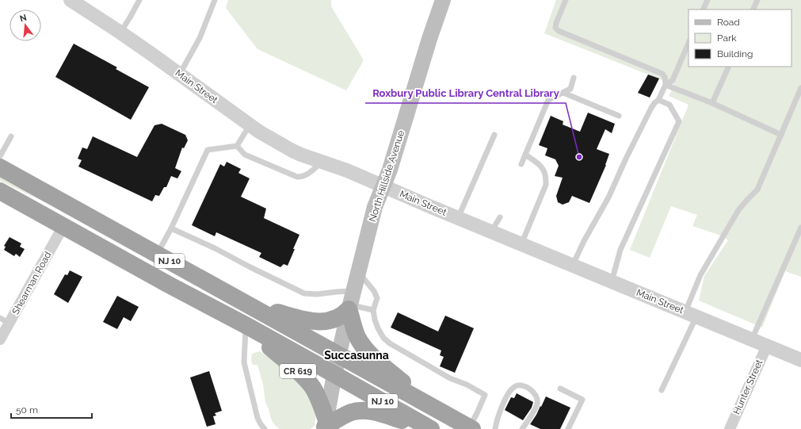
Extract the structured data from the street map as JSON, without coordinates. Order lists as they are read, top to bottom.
{
  "streets": {
    "highway": ["NJ 10", "CR 619"],
    "main road": ["North Hillside Avenue"],
    "street": ["Main Street", "Shearman Road", "Hunter Street"]
  },
  "crossings": [
    ["Main Street", "North Hillside Avenue"],
    ["Main Street", "Hunter Street"],
    ["North Hillside Avenue", "NJ 10"],
    ["North Hillside Avenue", "CR 619"],
    ["NJ 10", "Shearman Road"],
    ["NJ 10", "CR 619"]
  ],
  "districts": ["Succasunna"],
  "places": ["Roxbury Public Library Central Library"],
  "legend": ["Road", "Park", "Building"],
  "scale_bar": "50 m",
  "north": "top"
}
